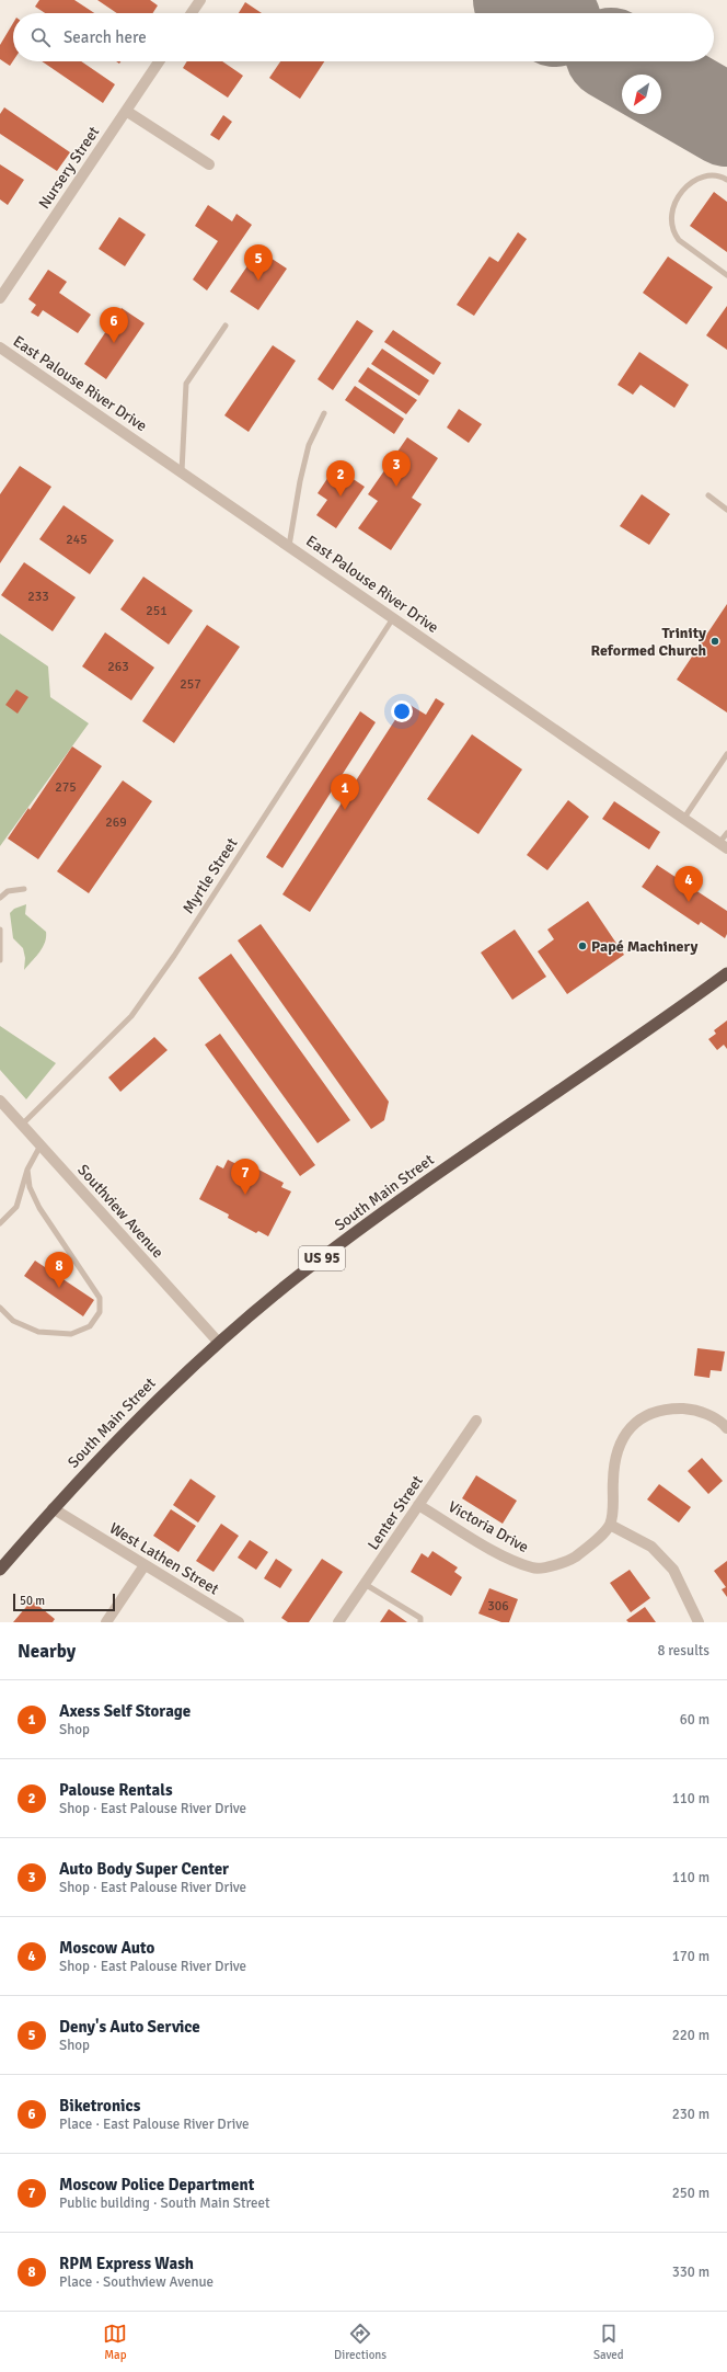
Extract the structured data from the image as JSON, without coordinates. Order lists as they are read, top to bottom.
{
  "streets": {
    "highway": ["South Main Street", "US 95"],
    "street": [
      "Nursery Street",
      "East Palouse River Drive",
      "Southview Avenue",
      "Lenter Street",
      "Victoria Drive",
      "West Lathen Street"
    ],
    "lane": ["Myrtle Street"]
  },
  "crossings": [
    ["East Palouse River Drive", "Myrtle Street"],
    ["Myrtle Street", "Southview Avenue"],
    ["South Main Street", "Southview Avenue"],
    ["South Main Street", "West Lathen Street"],
    ["Lenter Street", "Victoria Drive"]
  ],
  "places": ["Trinity Reformed Church", "Papé Machinery"],
  "house_numbers": [
    "245",
    "233",
    "251",
    "263",
    "257",
    "275",
    "269",
    "306"
  ],
  "scale_bar": "50 m",
  "north": "bottom left",
  "page": {
    "search": "Search here",
    "pins": [
      "5",
      "6",
      "3",
      "2",
      "1",
      "4",
      "7",
      "8"
    ],
    "scale": "50 m",
    "heading": ["Nearby", "8 results"],
    "list": [
      {
        "mark": "1",
        "name": "Axess Self Storage",
        "note": "Shop",
        "value": "60 m"
      },
      {
        "mark": "2",
        "name": "Palouse Rentals",
        "note": "Shop · East Palouse River Drive",
        "value": "110 m"
      },
      {
        "mark": "3",
        "name": "Auto Body Super Center",
        "note": "Shop · East Palouse River Drive",
        "value": "110 m"
      },
      {
        "mark": "4",
        "name": "Moscow Auto",
        "note": "Shop · East Palouse River Drive",
        "value": "170 m"
      },
      {
        "mark": "5",
        "name": "Deny's Auto Service",
        "note": "Shop",
        "value": "220 m"
      },
      {
        "mark": "6",
        "name": "Biketronics",
        "note": "Place · East Palouse River Drive",
        "value": "230 m"
      },
      {
        "mark": "7",
        "name": "Moscow Police Department",
        "note": "Public building · South Main Street",
        "value": "250 m"
      },
      {
        "mark": "8",
        "name": "RPM Express Wash",
        "note": "Place · Southview Avenue",
        "value": "330 m"
      }
    ],
    "nav": ["Map", "Directions", "Saved"]
  }
}
